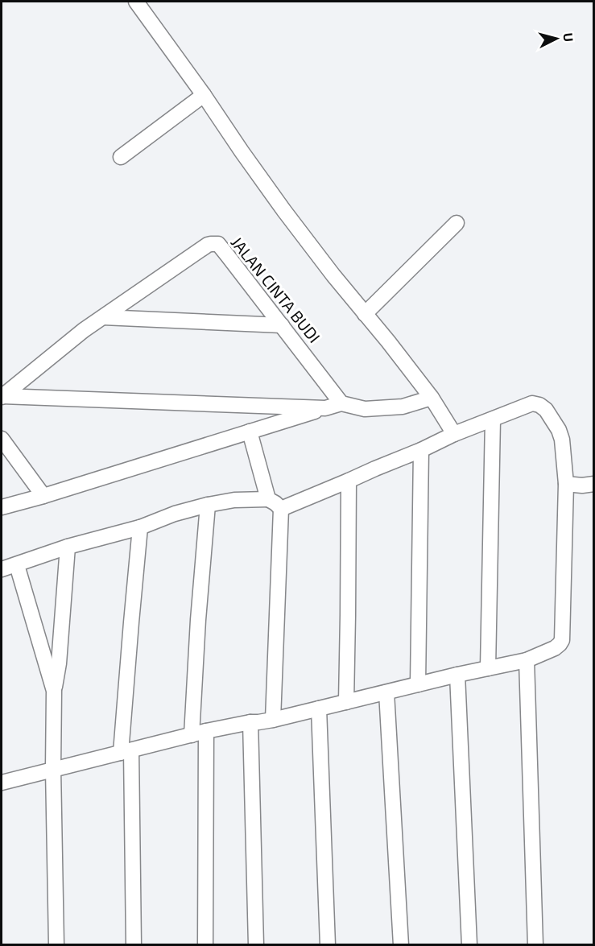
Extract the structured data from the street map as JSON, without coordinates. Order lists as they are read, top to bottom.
{
  "streets": {
    "street": ["JALAN CINTA BUDI"]
  },
  "north": "right"
}
